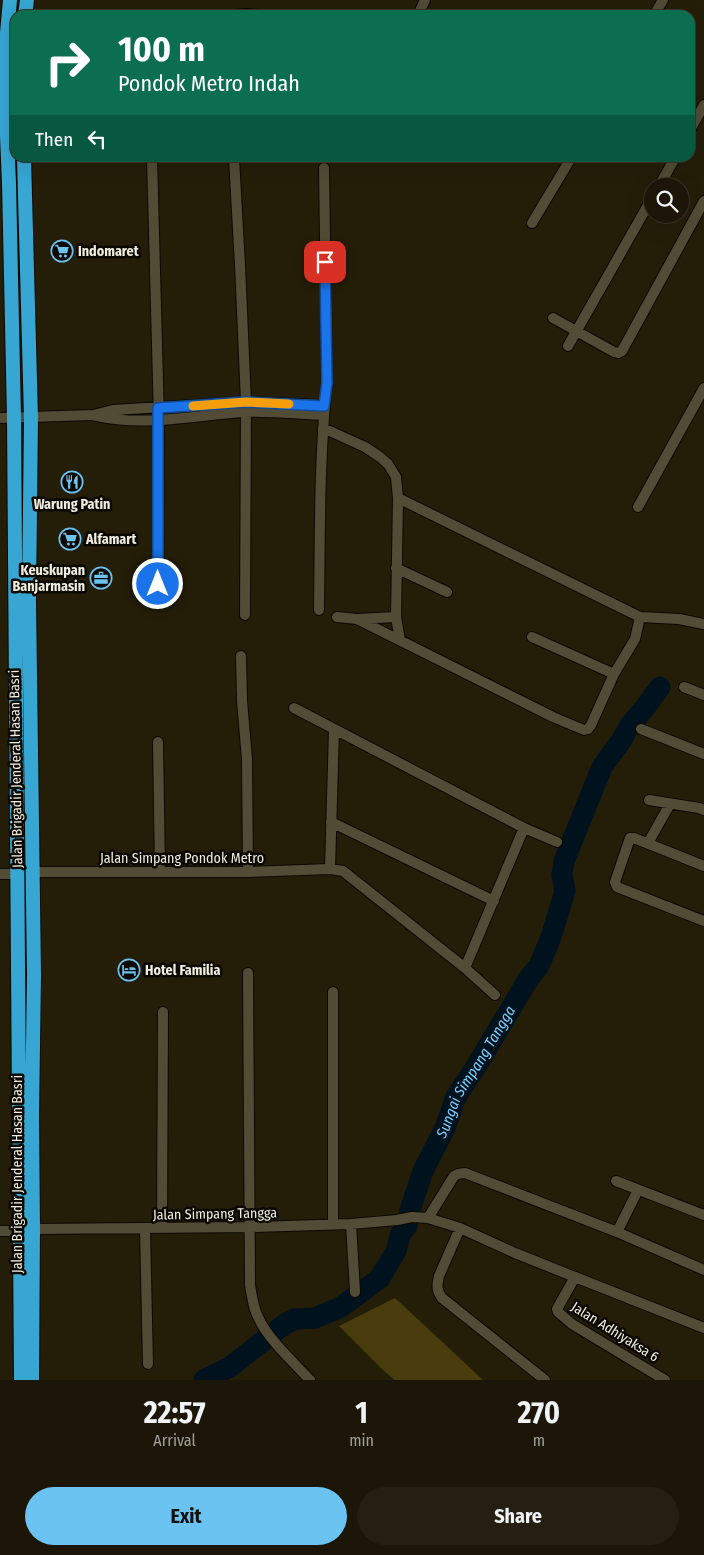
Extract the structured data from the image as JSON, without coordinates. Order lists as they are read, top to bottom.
{
  "streets": {
    "highway": ["Jalan Brigadir Jenderal Hasan Basri"],
    "street": ["Jalan Simpang Pondok Metro", "Jalan Simpang Tangga", "Jalan Adhiyaksa 6"]
  },
  "crossings": [
    ["Jalan Brigadir Jenderal Hasan Basri", "Jalan Simpang Pondok Metro"],
    ["Jalan Brigadir Jenderal Hasan Basri", "Jalan Simpang Tangga"],
    ["Jalan Simpang Tangga", "Jalan Adhiyaksa 6"]
  ],
  "water": ["Sungai Simpang Tangga"],
  "places": {
    "supermarket": ["Indomaret", "Alfamart"],
    "restaurant": ["Warung Patin"],
    "office": ["Keuskupan Banjarmasin"],
    "hotel": ["Hotel Familia"]
  },
  "page": {
    "turn": ["100 m", "Pondok Metro Indah"],
    "then": "Then",
    "eta": [
      "22:57",
      "Arrival",
      "1",
      "min",
      "270",
      "m"
    ],
    "buttons": ["Exit", "Share"]
  }
}
